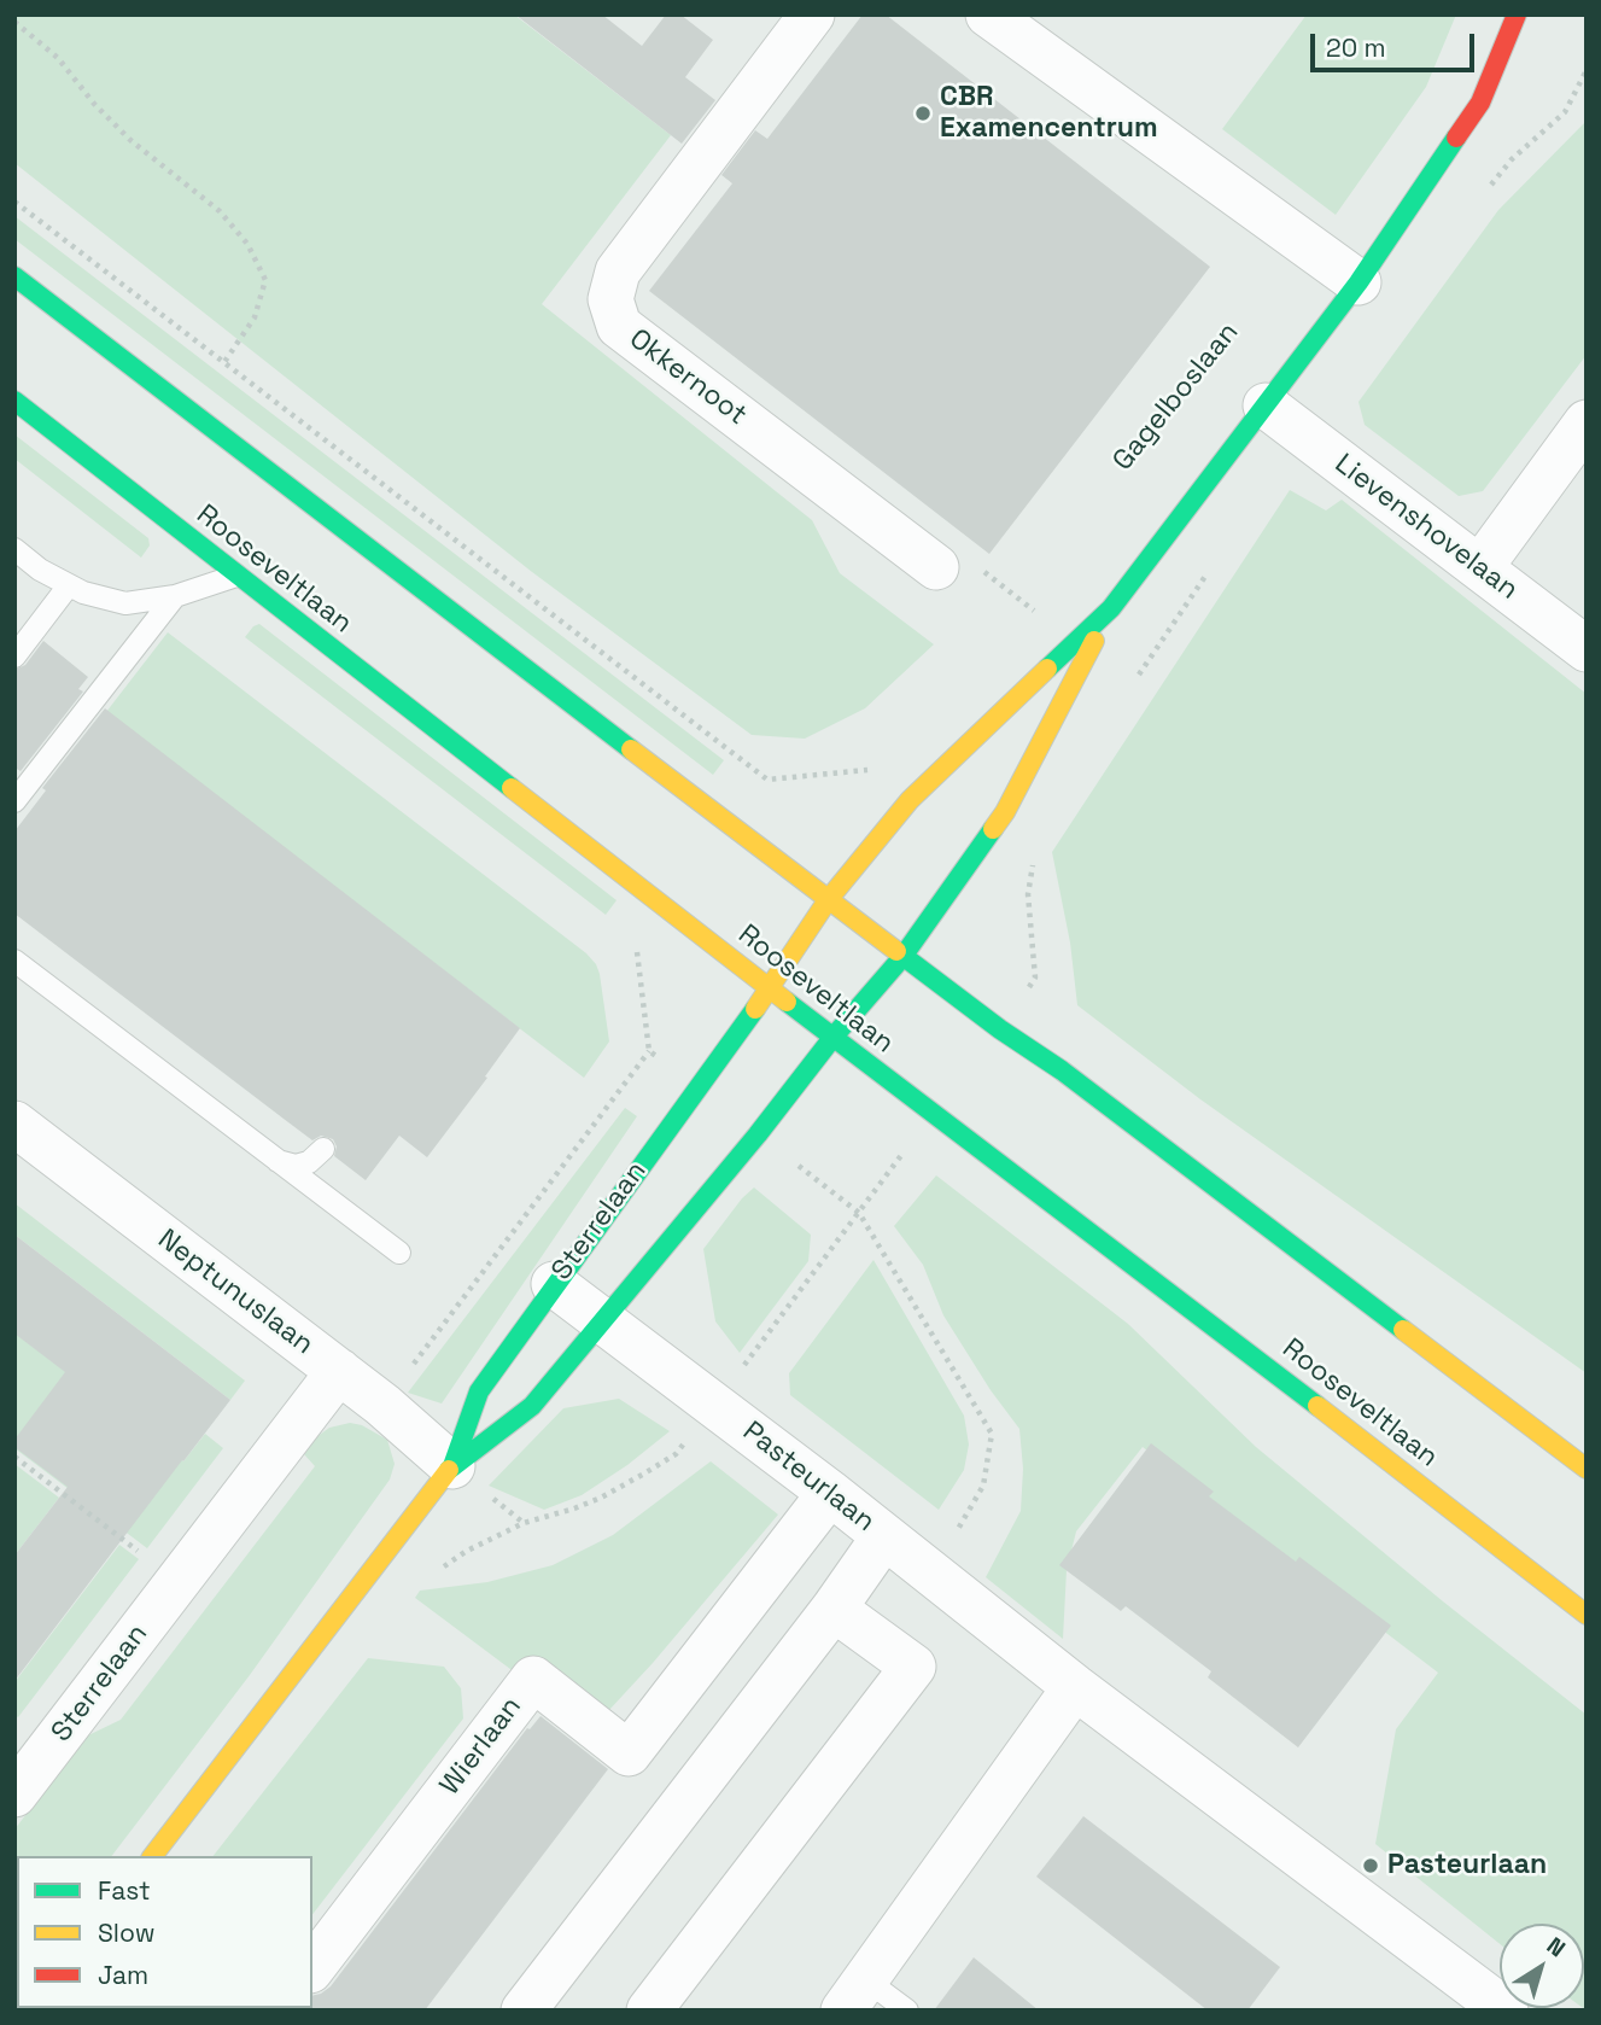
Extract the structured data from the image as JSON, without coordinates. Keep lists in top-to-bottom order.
{
  "streets": {
    "main road": ["Rooseveltlaan", "Sterrelaan"],
    "street": [
      "Okkernoot",
      "Lievenshovelaan",
      "Neptunuslaan",
      "Pasteurlaan",
      "Wierlaan"
    ]
  },
  "crossings": [
    ["Rooseveltlaan", "Sterrelaan"],
    ["Sterrelaan", "Neptunuslaan"],
    ["Sterrelaan", "Pasteurlaan"],
    ["Pasteurlaan", "Wierlaan"]
  ],
  "places": ["CBR Examencentrum", "Pasteurlaan"],
  "legend": ["Fast", "Slow", "Jam"],
  "scale_bar": "20 m",
  "north": "top right"
}
